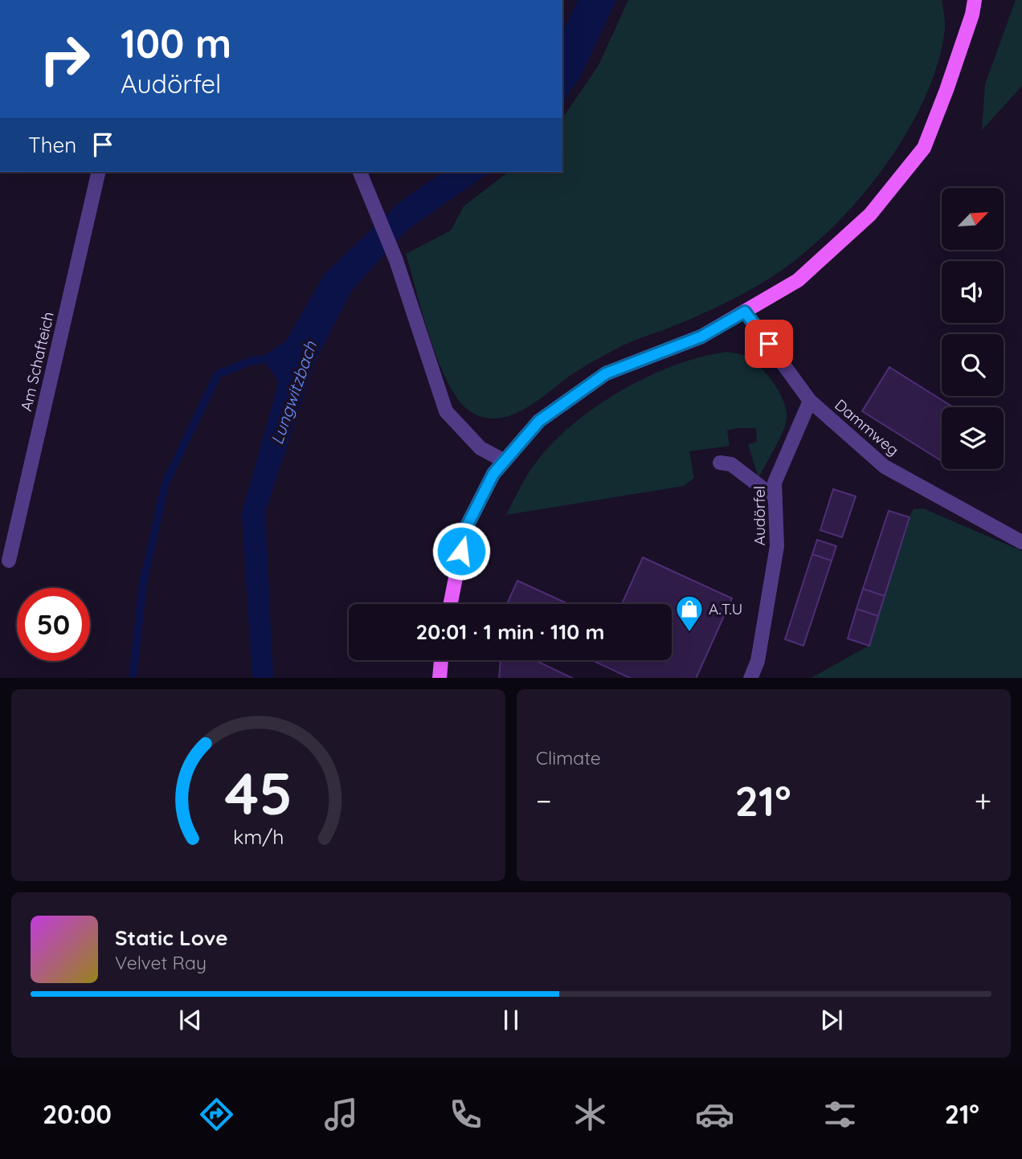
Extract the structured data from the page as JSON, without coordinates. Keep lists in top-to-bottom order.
{
  "streets": {
    "street": ["Am Schafteich", "Dammweg", "Audörfel"]
  },
  "crossings": [
    ["Dammweg", "Audörfel"]
  ],
  "water": ["Lungwitzbach"],
  "places": {
    "shop": ["A.T.U"]
  },
  "north": "top right",
  "page": {
    "turn": ["100 m", "Audörfel"],
    "then": "Then",
    "limit": "50",
    "trip": "20:01 · 1 min · 110 m",
    "tile": "Climate",
    "heat": ["−", "21°", "+"],
    "song": ["Static Love", "Velvet Ray"],
    "tabs": ["20:00", "21°"],
    "gauge": ["45", "km/h"]
  }
}
